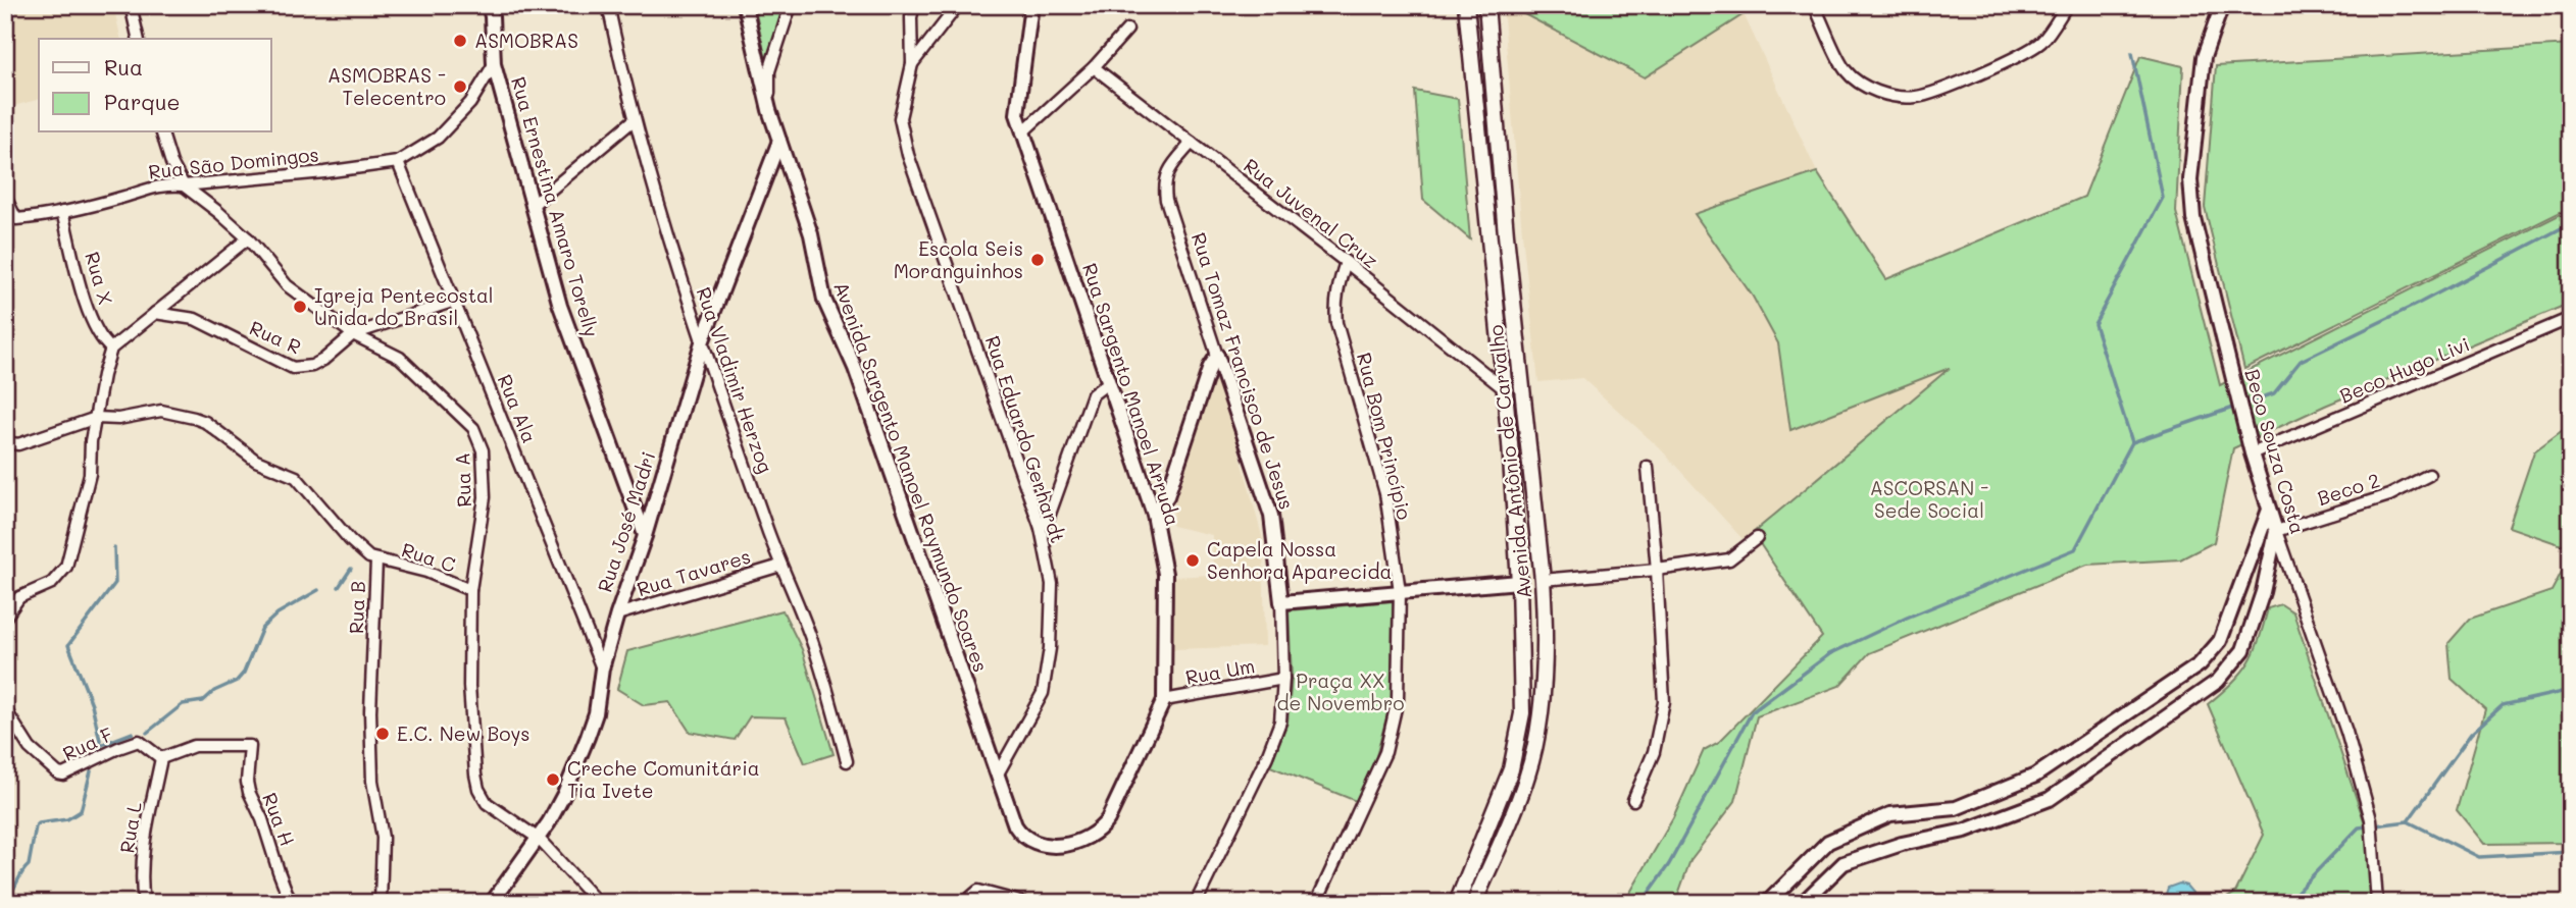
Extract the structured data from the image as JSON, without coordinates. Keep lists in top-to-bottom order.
{
  "streets": {
    "main road": ["Avenida Antônio de Carvalho"],
    "street": [
      "Rua São Domingos",
      "Rua Ernestina Amaro Torelly",
      "Rua Juvenal Cruz",
      "Rua X",
      "Rua R",
      "Beco Hugo Livi",
      "Rua Tomaz Francisco de Jesus",
      "Rua Vladimir Herzog",
      "Rua Sargento Manoel Arruda",
      "Rua Ala",
      "Rua Bom Princípio",
      "Rua Eduardo Gerhardt",
      "Beco Souza Costa",
      "Avenida Sargento Manoel Raymundo Soares",
      "Rua A",
      "Beco 2",
      "Rua José Madri",
      "Rua C",
      "Rua Tavares",
      "Rua B",
      "Rua Um",
      "Rua F",
      "Rua H",
      "Rua L"
    ]
  },
  "crossings": [
    ["Rua São Domingos", "Rua X"],
    ["Rua São Domingos", "Rua Ala"],
    ["Rua São Domingos", "Rua A"],
    ["Rua Ernestina Amaro Torelly", "Rua José Madri"],
    ["Rua Juvenal Cruz", "Rua Tomaz Francisco de Jesus"],
    ["Rua Juvenal Cruz", "Rua Bom Princípio"],
    ["Rua Juvenal Cruz", "Avenida Antônio de Carvalho"],
    ["Rua R", "Rua Ala"],
    ["Rua R", "Rua A"],
    ["Beco Hugo Livi", "Beco Souza Costa"],
    ["Rua Tomaz Francisco de Jesus", "Rua Um"],
    ["Rua Vladimir Herzog", "Rua José Madri"],
    ["Rua Vladimir Herzog", "Rua Tavares"],
    ["Rua Sargento Manoel Arruda", "Avenida Sargento Manoel Raymundo Soares"],
    ["Rua Sargento Manoel Arruda", "Rua Um"],
    ["Rua Ala", "Rua José Madri"],
    ["Rua Eduardo Gerhardt", "Avenida Sargento Manoel Raymundo Soares"],
    ["Beco Souza Costa", "Beco 2"],
    ["Avenida Sargento Manoel Raymundo Soares", "Rua José Madri"],
    ["Rua A", "Rua José Madri"],
    ["Rua A", "Rua C"],
    ["Rua José Madri", "Rua Tavares"],
    ["Rua C", "Rua B"],
    ["Rua F", "Rua H"],
    ["Rua F", "Rua L"],
    ["Rua H", "Rua L"]
  ],
  "parks": ["ASCORSAN - Sede Social", "Praça XX de Novembro"],
  "places": [
    "ASMOBRAS",
    "ASMOBRAS - Telecentro",
    "Escola Seis Moranguinhos",
    "Igreja Pentecostal Unida do Brasil",
    "Capela Nossa Senhora Aparecida",
    "E.C. New Boys",
    "Creche Comunitária Tia Ivete"
  ],
  "legend": ["Rua", "Parque"]
}
